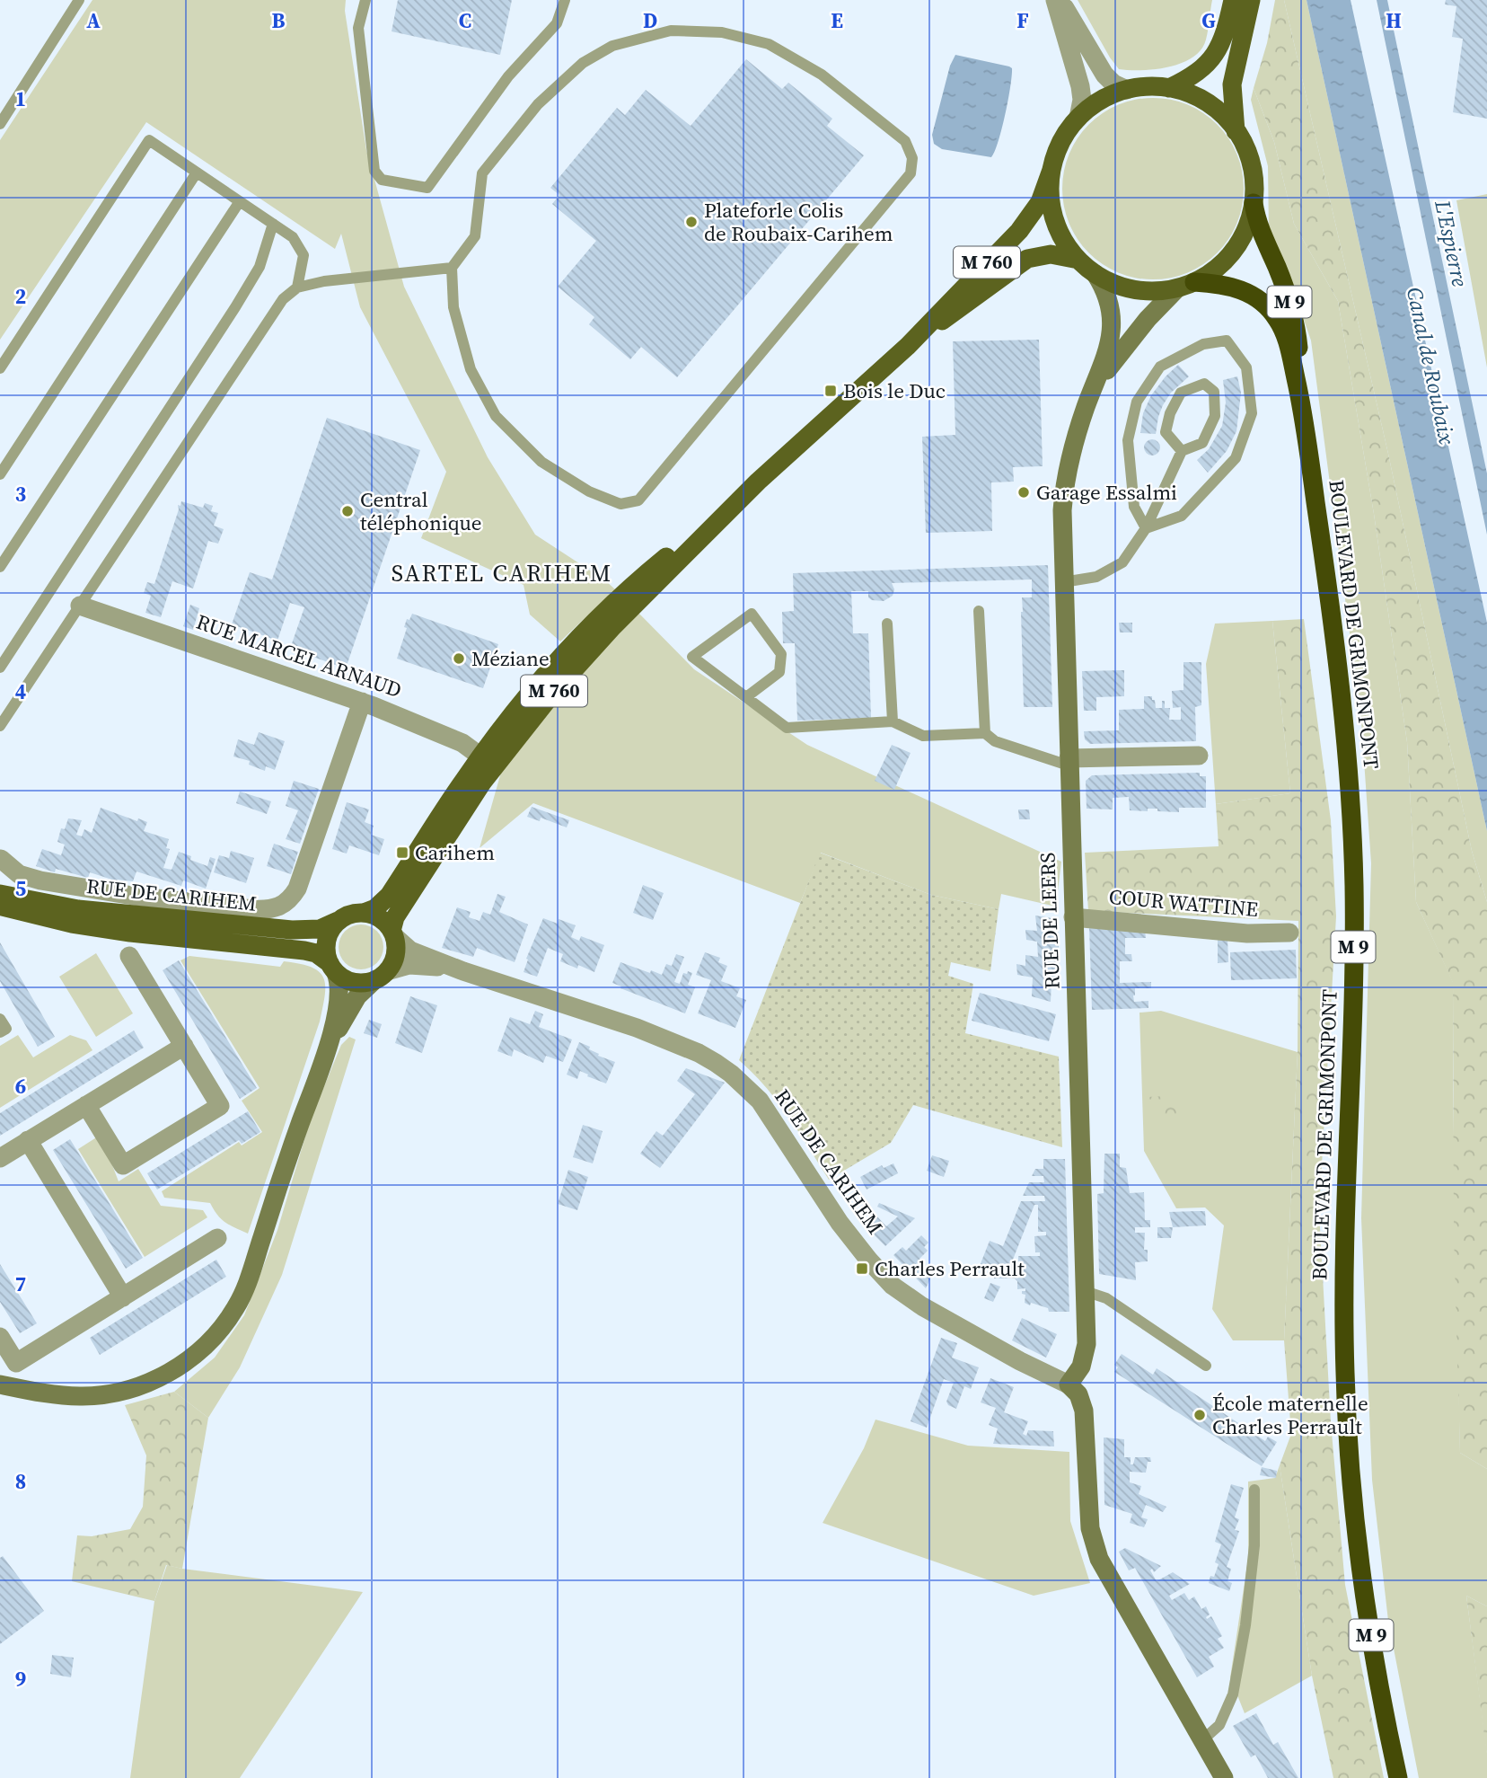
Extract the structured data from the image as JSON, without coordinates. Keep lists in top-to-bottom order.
{
  "streets": {
    "highway": ["M 9", "BOULEVARD DE GRIMONPONT"],
    "main road": ["M 760", "RUE DE CARIHEM"],
    "street": ["RUE MARCEL ARNAUD", "COUR WATTINE", "RUE DE LEERS"]
  },
  "crossings": [
    ["M 760", "BOULEVARD DE GRIMONPONT"],
    ["M 760", "RUE MARCEL ARNAUD"],
    ["M 760", "RUE DE CARIHEM"],
    ["M 760", "RUE DE LEERS"],
    ["M 9", "BOULEVARD DE GRIMONPONT"],
    ["BOULEVARD DE GRIMONPONT", "RUE DE LEERS"],
    ["RUE DE CARIHEM", "RUE DE LEERS"],
    ["COUR WATTINE", "RUE DE LEERS"]
  ],
  "districts": ["SARTEL CARIHEM"],
  "water": ["L'Espierre", "Canal de Roubaix"],
  "places": {
    "other": [
      "Plateforle Colis de Roubaix-Carihem",
      "Garage Essalmi",
      "Central téléphonique",
      "Méziane",
      "École maternelle Charles Perrault"
    ],
    "transit": ["Bois le Duc", "Carihem", "Charles Perrault"]
  },
  "grid": {
    "columns": [
      "A",
      "B",
      "C",
      "D",
      "E",
      "F",
      "G",
      "H"
    ],
    "rows": [
      "1",
      "2",
      "3",
      "4",
      "5",
      "6",
      "7",
      "8",
      "9"
    ]
  }
}
